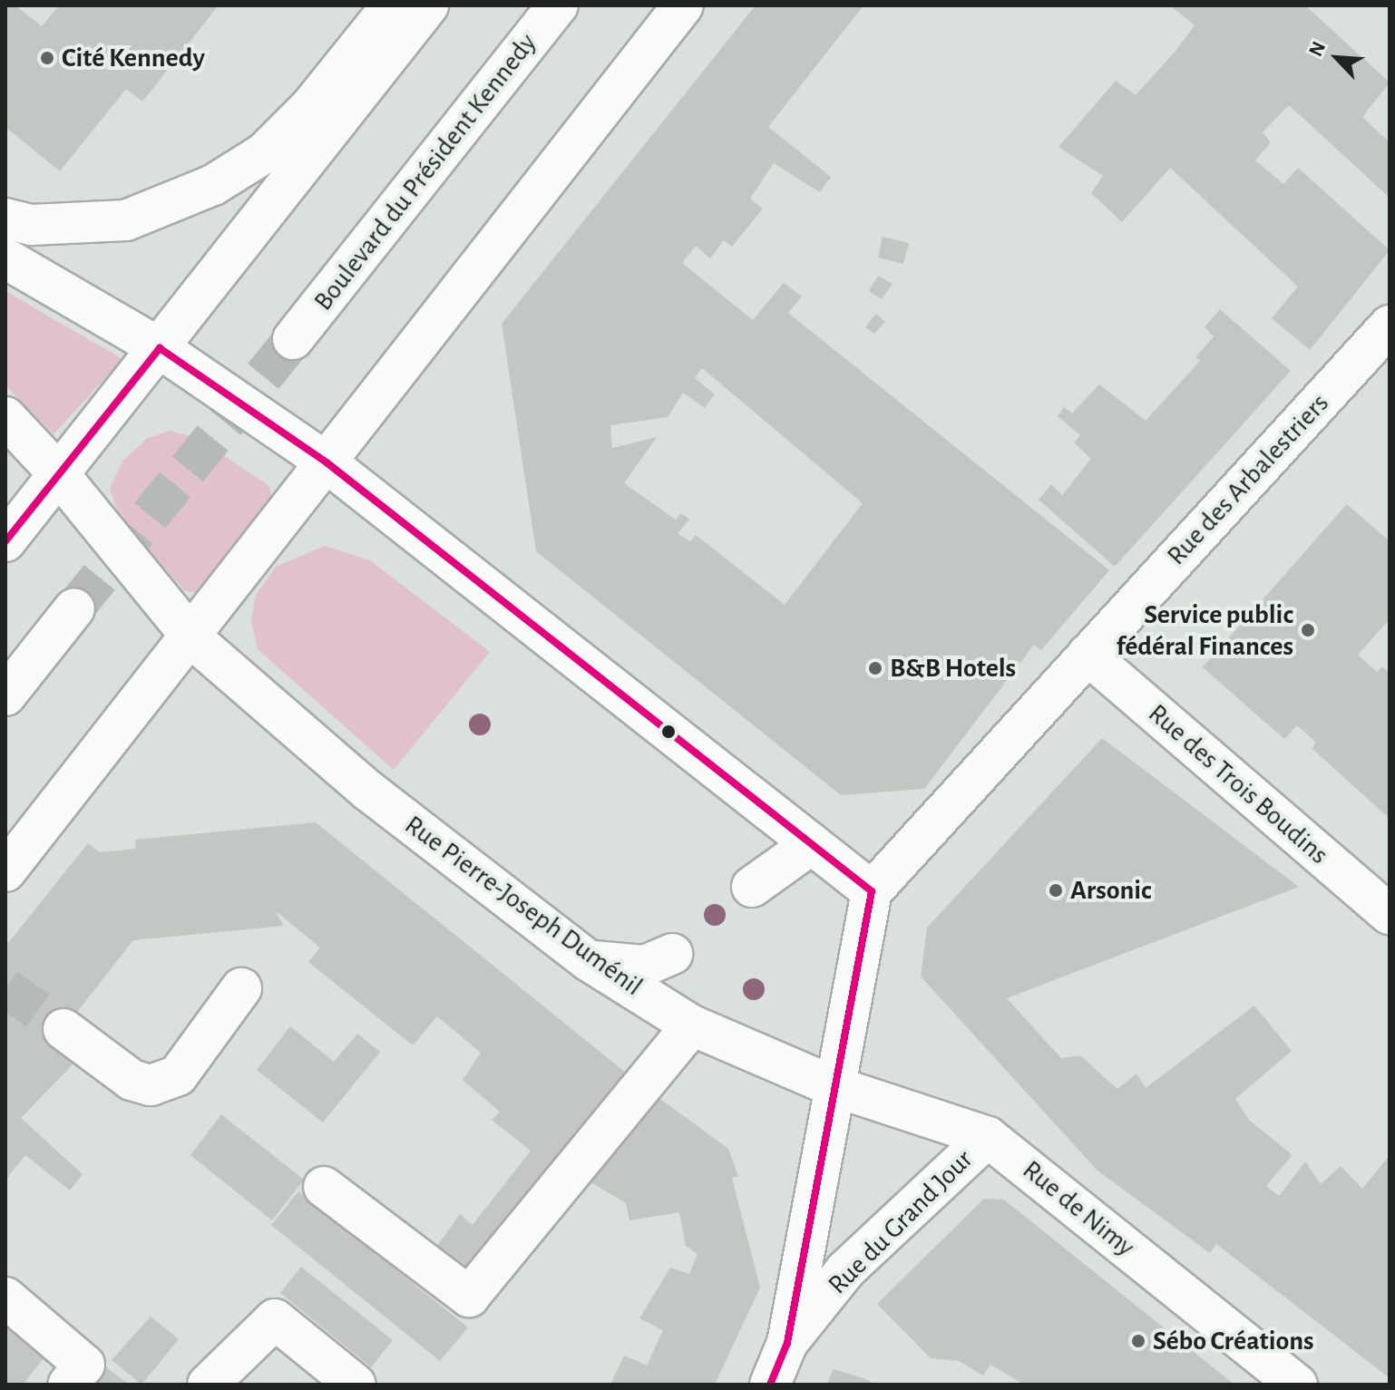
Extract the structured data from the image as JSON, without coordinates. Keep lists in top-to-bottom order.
{
  "streets": {
    "main road": [
      "Boulevard du Président Kennedy",
      "Rue des Arbalestriers",
      "Rue des Trois Boudins",
      "Rue Pierre-Joseph Duménil",
      "Rue de Nimy",
      "Rue du Grand Jour"
    ]
  },
  "crossings": [
    ["Rue des Arbalestriers", "Rue des Trois Boudins"],
    ["Rue Pierre-Joseph Duménil", "Rue de Nimy"],
    ["Rue Pierre-Joseph Duménil", "Rue du Grand Jour"],
    ["Rue de Nimy", "Rue du Grand Jour"]
  ],
  "places": [
    "Cité Kennedy",
    "Service public fédéral Finances",
    "B&B Hotels",
    "Arsonic",
    "Sébo Créations"
  ],
  "north": "top left"
}
